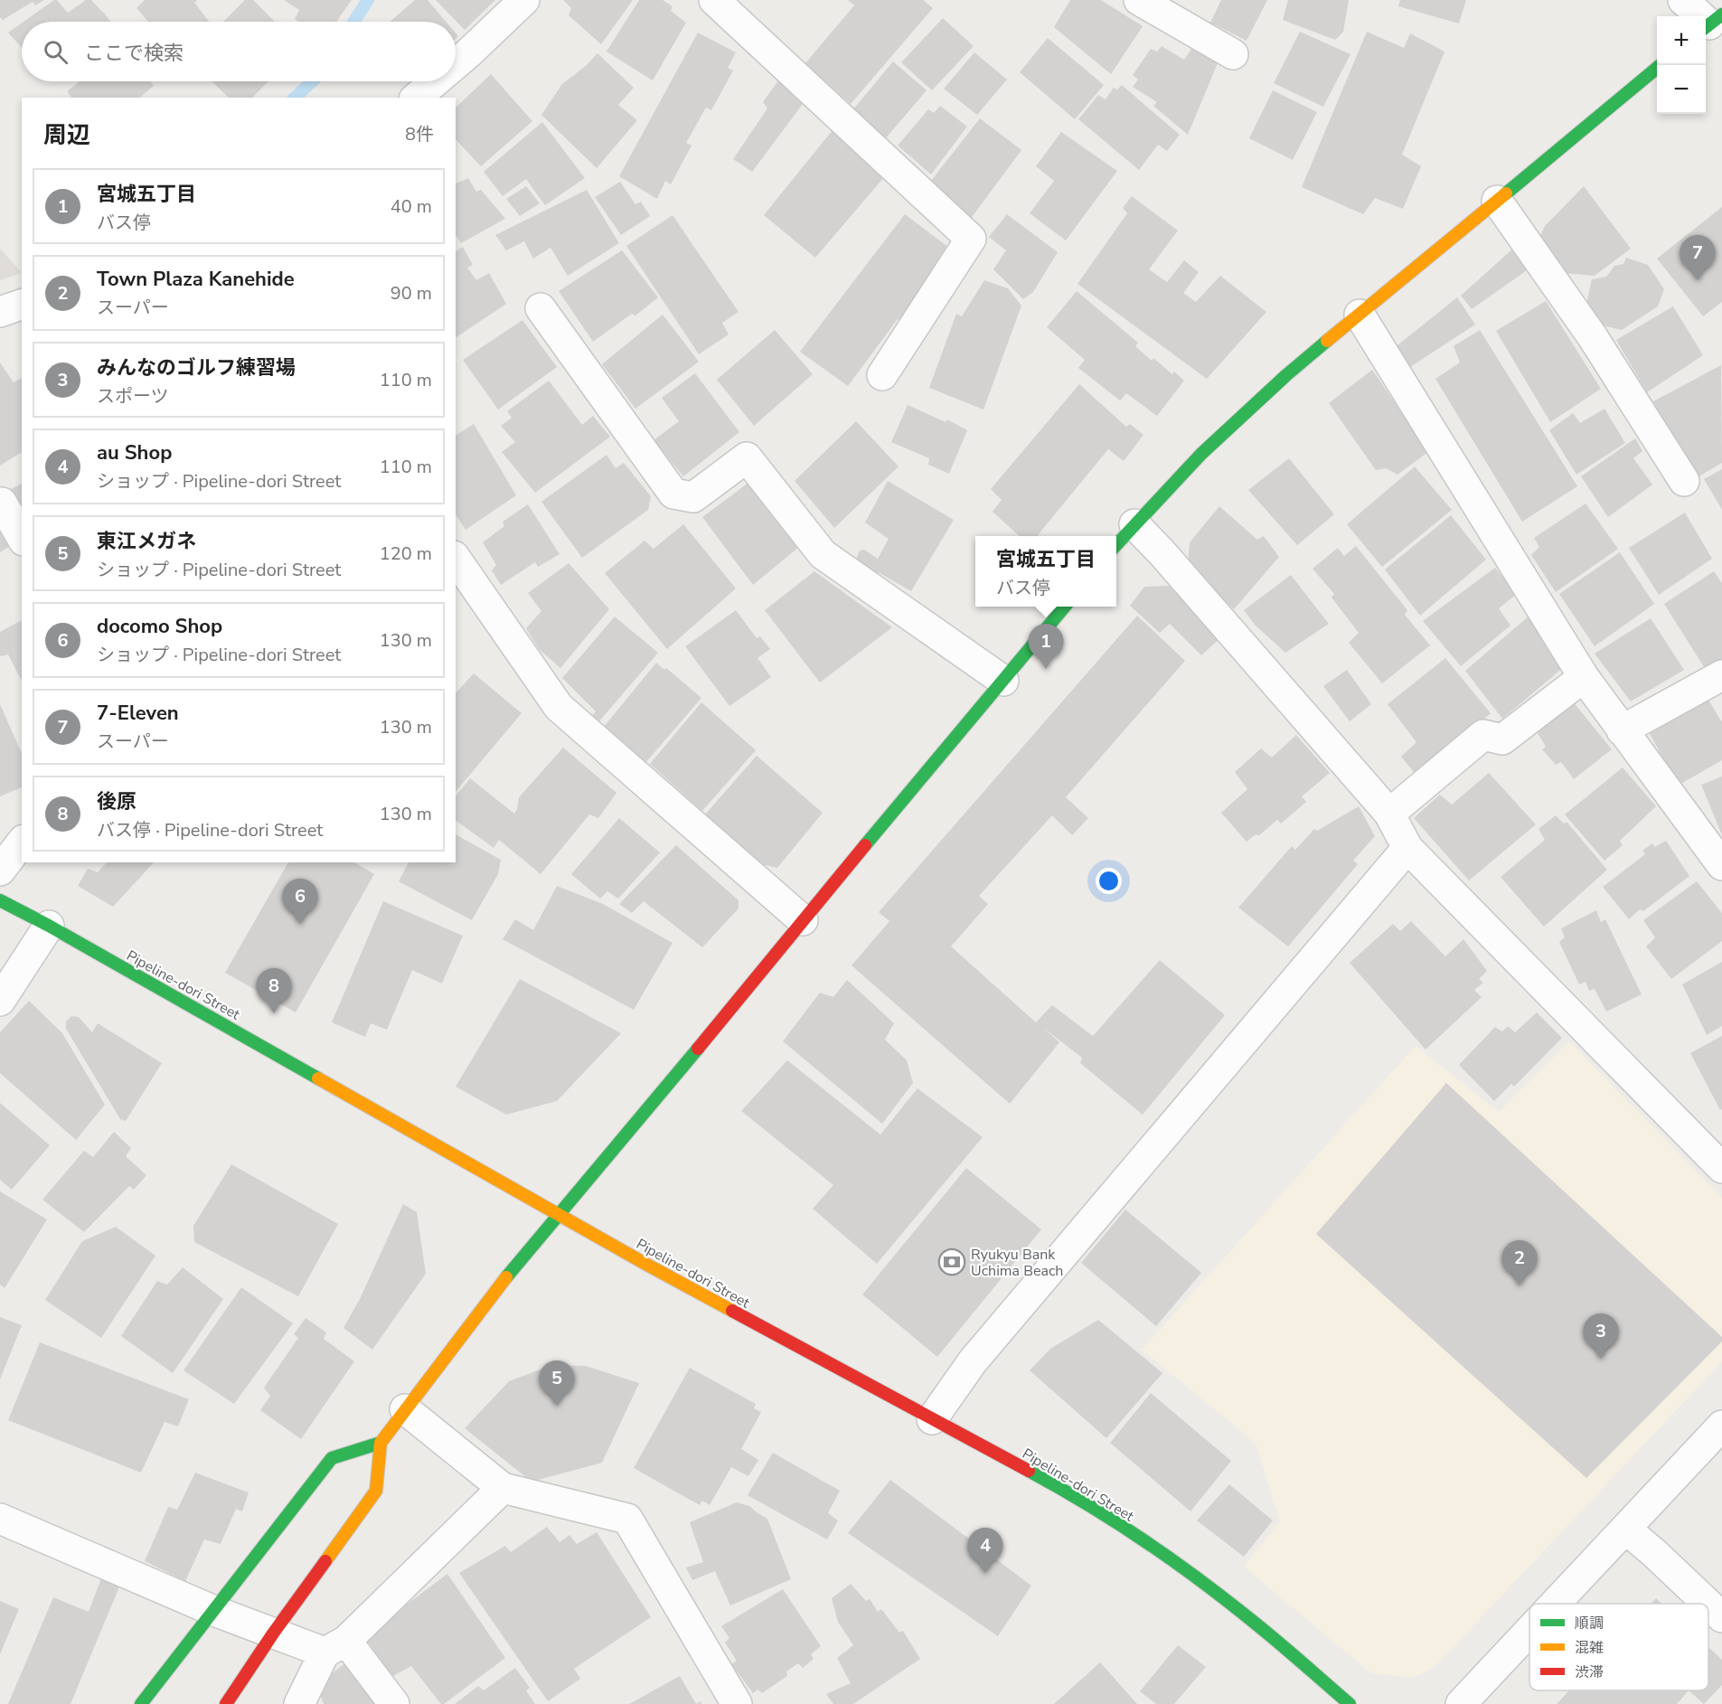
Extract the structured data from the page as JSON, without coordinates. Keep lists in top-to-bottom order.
{
  "streets": {
    "street": ["Pipeline-dori Street"]
  },
  "places": {
    "bank": ["Ryukyu Bank Uchima Beach"]
  },
  "legend": ["順調", "混雑", "渋滞"],
  "page": {
    "map_buttons": ["+", "−"],
    "search": "ここで検索",
    "heading": ["周辺", "8件"],
    "list": [
      {
        "mark": "1",
        "name": "宮城五丁目",
        "note": "バス停",
        "value": "40 m"
      },
      {
        "mark": "2",
        "name": "Town Plaza Kanehide",
        "note": "スーパー",
        "value": "90 m"
      },
      {
        "mark": "3",
        "name": "みんなのゴルフ練習場",
        "note": "スポーツ",
        "value": "110 m"
      },
      {
        "mark": "4",
        "name": "au Shop",
        "note": "ショップ · Pipeline-dori Street",
        "value": "110 m"
      },
      {
        "mark": "5",
        "name": "東江メガネ",
        "note": "ショップ · Pipeline-dori Street",
        "value": "120 m"
      },
      {
        "mark": "6",
        "name": "docomo Shop",
        "note": "ショップ · Pipeline-dori Street",
        "value": "130 m"
      },
      {
        "mark": "7",
        "name": "7-Eleven",
        "note": "スーパー",
        "value": "130 m"
      },
      {
        "mark": "8",
        "name": "後原",
        "note": "バス停 · Pipeline-dori Street",
        "value": "130 m"
      }
    ],
    "pins": [
      "7",
      "1",
      "6",
      "8",
      "2",
      "3",
      "5",
      "4"
    ],
    "popup": ["宮城五丁目", "バス停"]
  }
}
